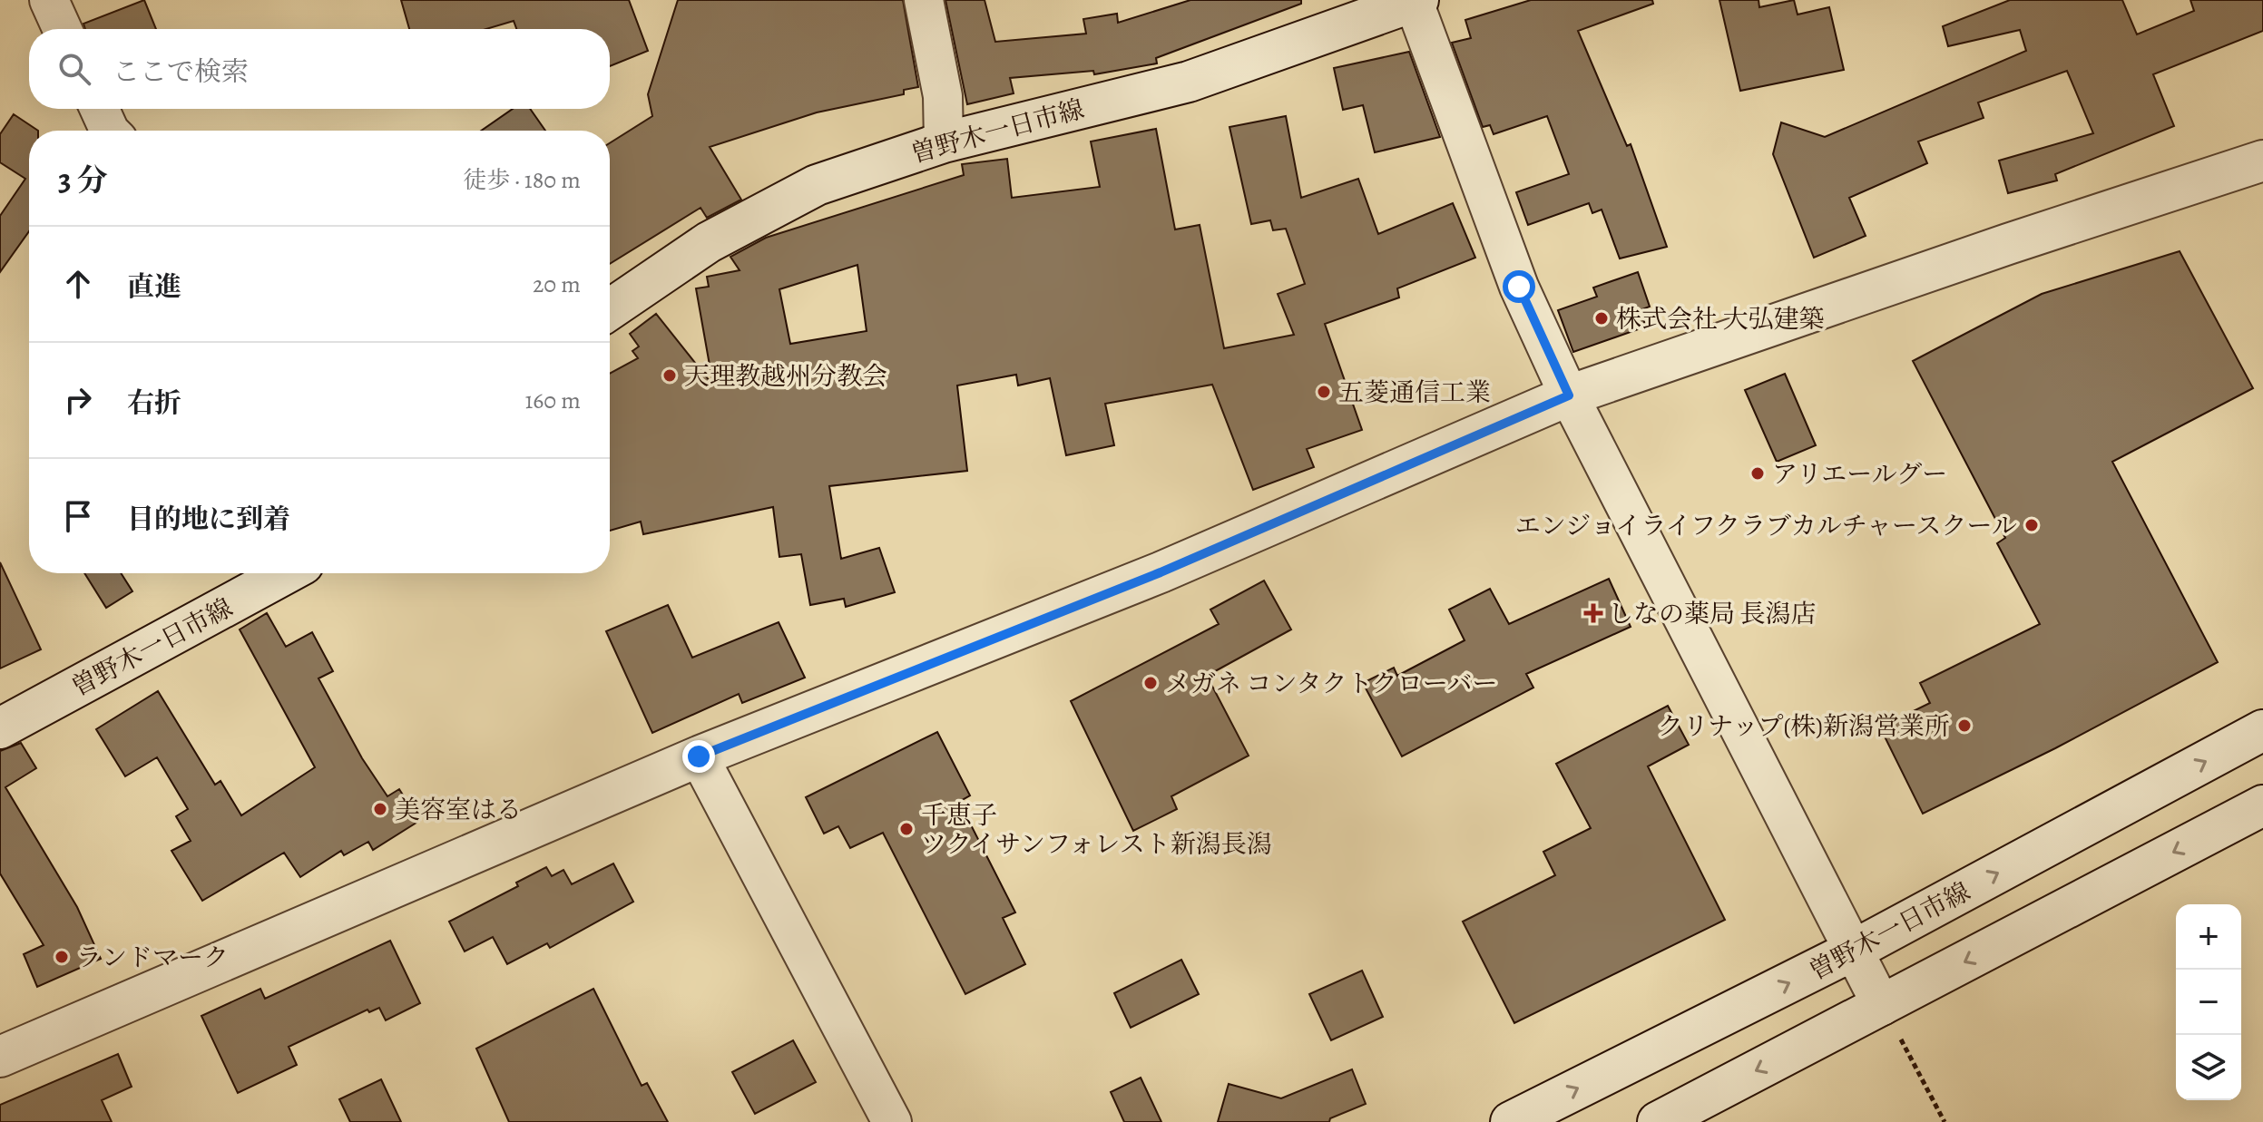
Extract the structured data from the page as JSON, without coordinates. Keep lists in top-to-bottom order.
{
  "streets": {
    "main road": ["曽野木一日市線"]
  },
  "places": {
    "other": [
      "株式会社 大弘建築",
      "天理教越州分教会",
      "五菱通信工業",
      "アリエールグー",
      "エンジョイライフクラブカルチャースクール",
      "メガネ コンタクトクローバー",
      "クリナップ(株)新潟営業所",
      "美容室はる",
      "千恵子 ツクイサンフォレスト新潟長潟",
      "ランドマーク"
    ],
    "health": ["しなの薬局 長潟店"]
  },
  "page": {
    "search": "ここで検索",
    "heading": ["3 分", "徒歩 · 180 m"],
    "list": [
      ["直進", "20 m"],
      ["右折", "160 m"],
      "目的地に到着"
    ],
    "map_buttons": ["+", "−"]
  }
}
